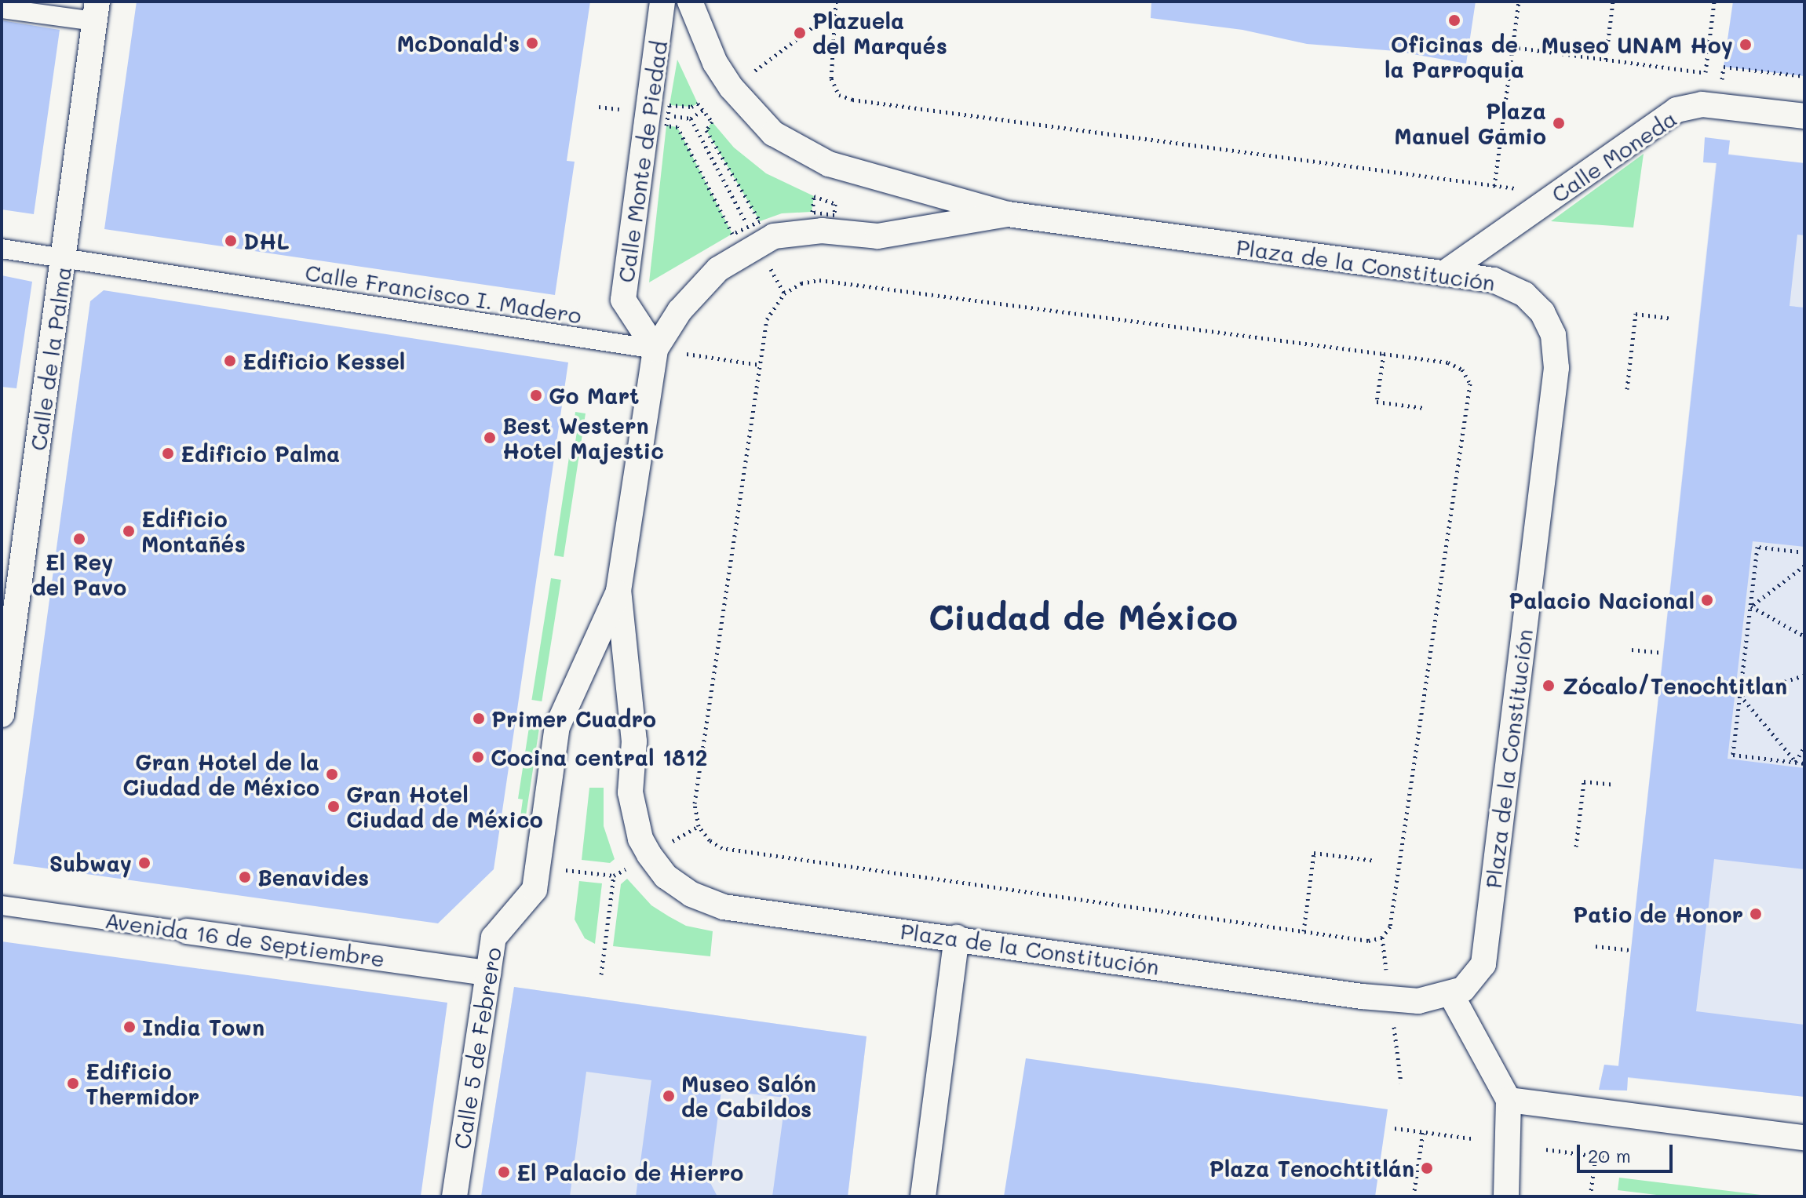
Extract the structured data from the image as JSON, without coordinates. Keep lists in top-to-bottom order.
{
  "streets": {
    "street": [
      "Calle Moneda",
      "Calle Monte de Piedad",
      "Plaza de la Constitución",
      "Calle Francisco I. Madero",
      "Calle de la Palma",
      "Avenida 16 de Septiembre",
      "Calle 5 de Febrero"
    ]
  },
  "crossings": [
    ["Calle Moneda", "Plaza de la Constitución"],
    ["Calle Monte de Piedad", "Plaza de la Constitución"],
    ["Calle Monte de Piedad", "Calle Francisco I. Madero"],
    ["Plaza de la Constitución", "Calle Francisco I. Madero"],
    ["Plaza de la Constitución", "Calle 5 de Febrero"],
    ["Calle Francisco I. Madero", "Calle de la Palma"],
    ["Avenida 16 de Septiembre", "Calle 5 de Febrero"]
  ],
  "districts": ["Ciudad de México"],
  "places": [
    "Oficinas de la Parroquia",
    "Plazuela del Marqués",
    "McDonald's",
    "Museo UNAM Hoy",
    "Plaza Manuel Gamio",
    "DHL",
    "Edificio Kessel",
    "Go Mart",
    "Best Western Hotel Majestic",
    "Edificio Palma",
    "Edificio Montañés",
    "El Rey del Pavo",
    "Palacio Nacional",
    "Zócalo/Tenochtitlan",
    "Primer Cuadro",
    "Cocina central 1812",
    "Gran Hotel de la Ciudad de México",
    "Gran Hotel Ciudad de México",
    "Subway",
    "Benavides",
    "Patio de Honor",
    "India Town",
    "Edificio Thermidor",
    "Museo Salón de Cabildos",
    "Plaza Tenochtitlán",
    "El Palacio de Hierro"
  ],
  "scale_bar": "20 m"
}
